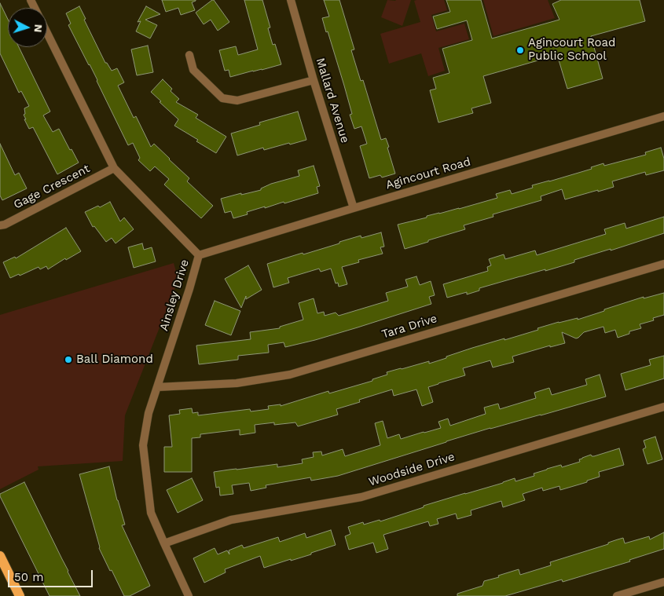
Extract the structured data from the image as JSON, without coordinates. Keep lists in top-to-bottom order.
{
  "streets": {
    "street": [
      "Mallard Avenue",
      "Agincourt Road",
      "Gage Crescent",
      "Ainsley Drive",
      "Tara Drive",
      "Woodside Drive"
    ]
  },
  "crossings": [
    ["Mallard Avenue", "Agincourt Road"],
    ["Agincourt Road", "Ainsley Drive"],
    ["Gage Crescent", "Ainsley Drive"],
    ["Ainsley Drive", "Tara Drive"],
    ["Ainsley Drive", "Woodside Drive"]
  ],
  "places": ["Agincourt Road Public School", "Ball Diamond"],
  "scale_bar": "50 m",
  "north": "right"
}
